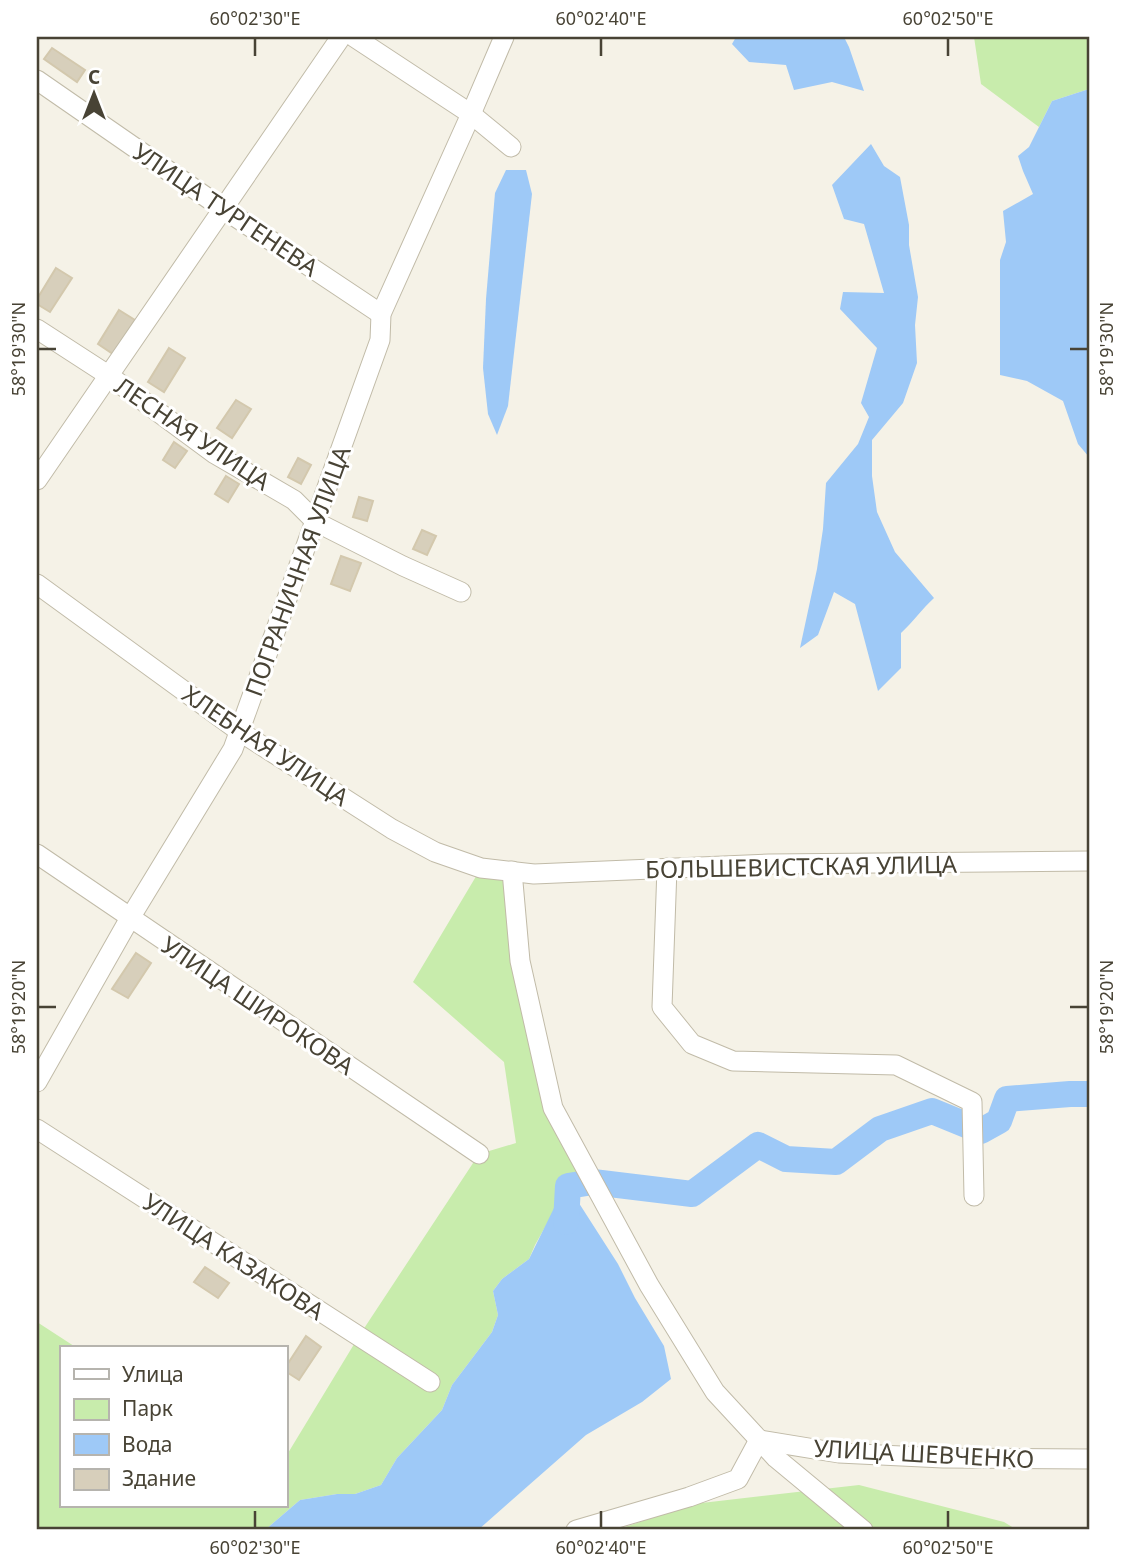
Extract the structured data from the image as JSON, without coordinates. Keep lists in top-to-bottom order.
{
  "streets": {
    "street": [
      "УЛИЦА ТУРГЕНЕВА",
      "ЛЕСНАЯ УЛИЦА",
      "ПОГРАНИЧНАЯ УЛИЦА",
      "ХЛЕБНАЯ УЛИЦА",
      "БОЛЬШЕВИСТСКАЯ УЛИЦА",
      "УЛИЦА ШИРОКОВА",
      "УЛИЦА КАЗАКОВА",
      "УЛИЦА ШЕВЧЕНКО"
    ]
  },
  "crossings": [
    ["УЛИЦА ТУРГЕНЕВА", "ПОГРАНИЧНАЯ УЛИЦА"],
    ["ЛЕСНАЯ УЛИЦА", "ПОГРАНИЧНАЯ УЛИЦА"],
    ["ПОГРАНИЧНАЯ УЛИЦА", "ХЛЕБНАЯ УЛИЦА"],
    ["ПОГРАНИЧНАЯ УЛИЦА", "УЛИЦА ШИРОКОВА"],
    ["ХЛЕБНАЯ УЛИЦА", "БОЛЬШЕВИСТСКАЯ УЛИЦА"]
  ],
  "legend": [
    "Улица",
    "Парк",
    "Вода",
    "Здание"
  ],
  "north": "top",
  "coordinates": [
    "60°02'30\"E",
    "60°02'40\"E",
    "60°02'50\"E",
    "58°19'30\"N",
    "58°19'20\"N"
  ]
}
